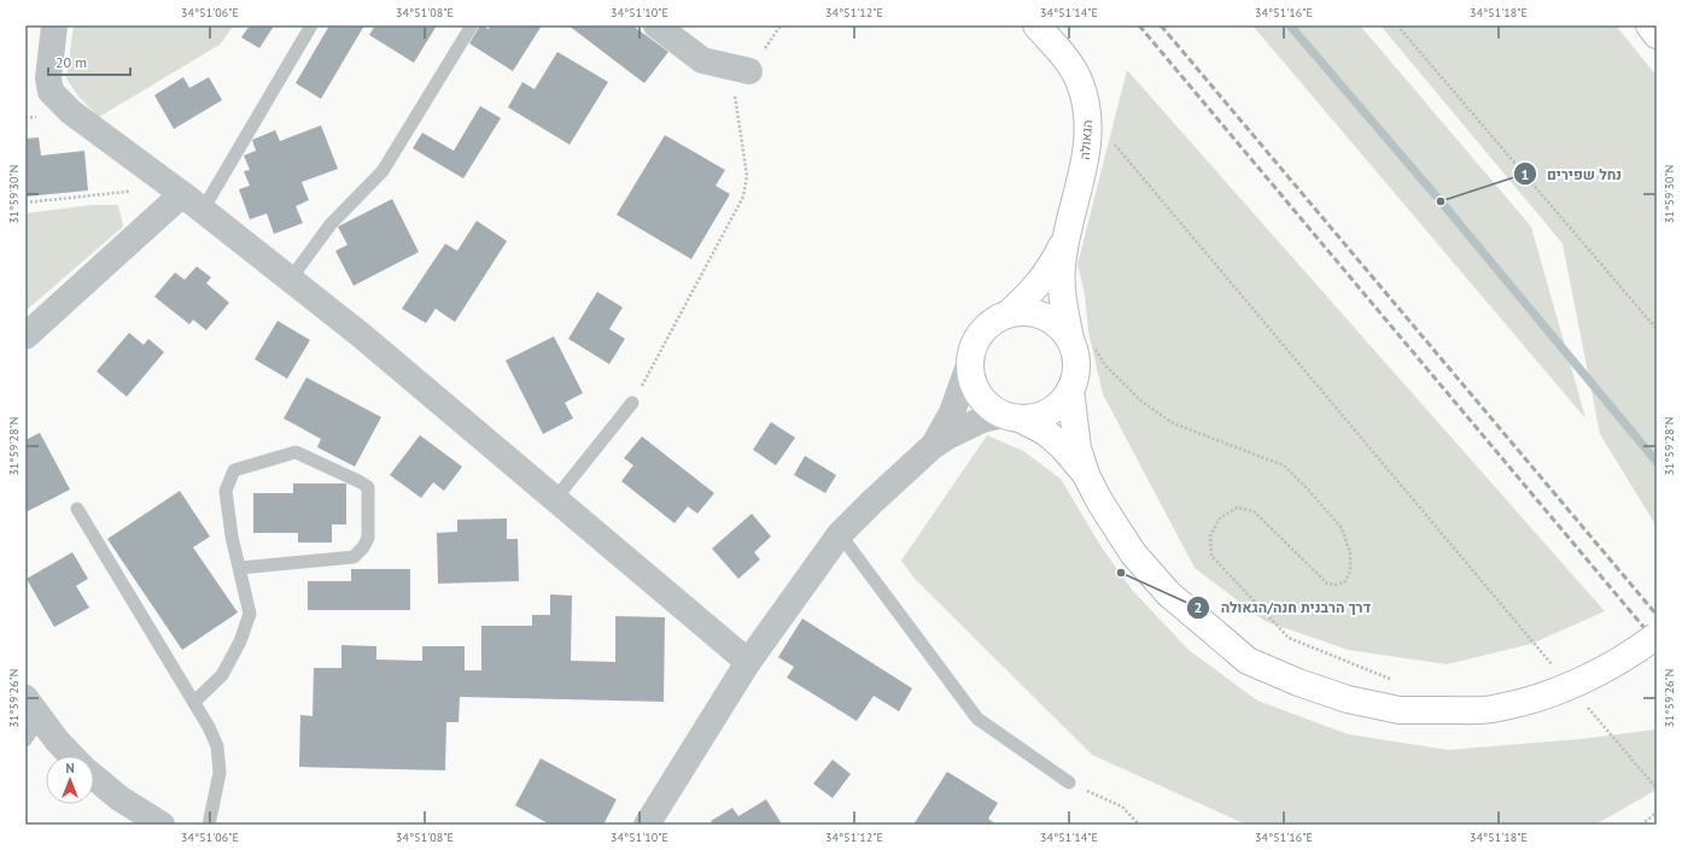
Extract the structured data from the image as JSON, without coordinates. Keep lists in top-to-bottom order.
{
  "streets": {
    "main road": ["הגאולה"]
  },
  "places": ["נחל שפירים", "דרך הרבנית חנה/הגאולה"],
  "scale_bar": "20 m",
  "north": "top",
  "coordinates": [
    "34°51'06\"E",
    "34°51'08\"E",
    "34°51'10\"E",
    "34°51'12\"E",
    "34°51'14\"E",
    "34°51'16\"E",
    "34°51'18\"E",
    "31°59'30\"N",
    "31°59'28\"N",
    "31°59'26\"N"
  ]
}
